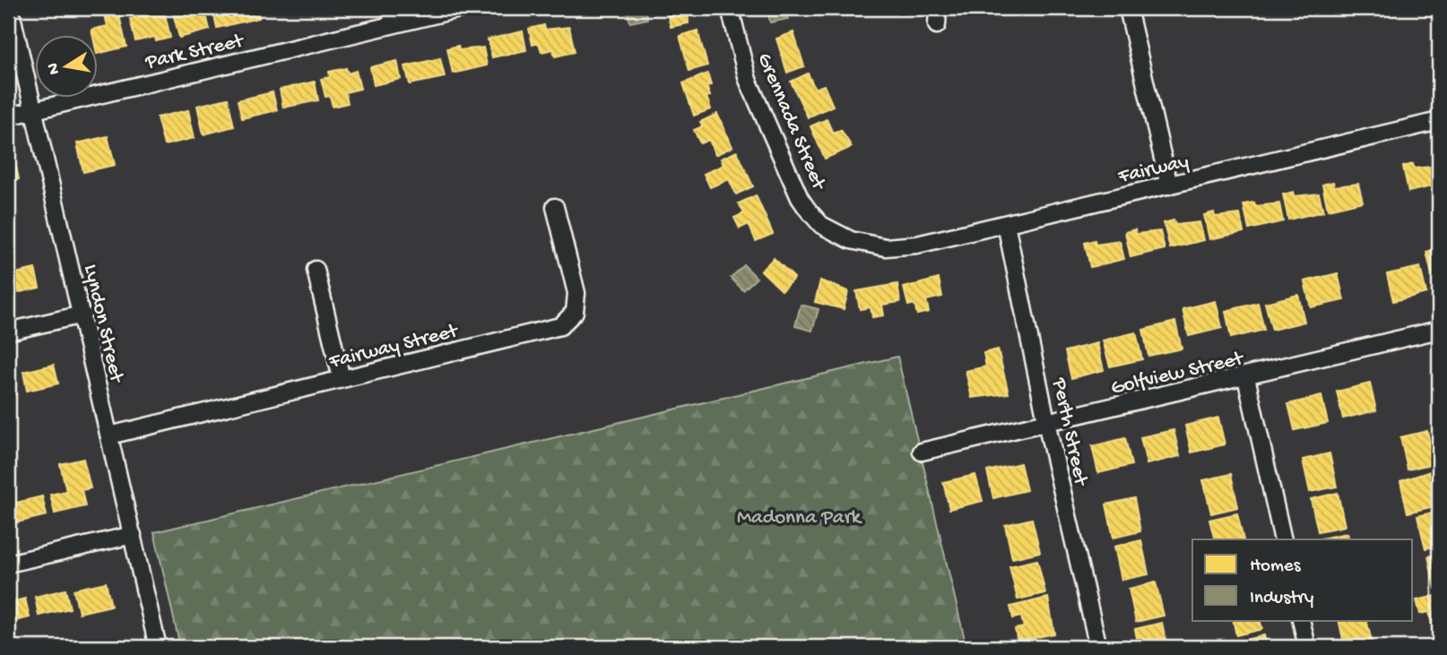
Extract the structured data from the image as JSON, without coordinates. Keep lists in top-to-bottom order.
{
  "streets": {
    "street": [
      "Park Street",
      "Grennada Street",
      "Fairway",
      "Lyndon Street",
      "Fairway Street",
      "Golfview Street",
      "Perth Street"
    ]
  },
  "crossings": [
    ["Park Street", "Lyndon Street"],
    ["Grennada Street", "Fairway"],
    ["Fairway", "Perth Street"],
    ["Lyndon Street", "Fairway Street"],
    ["Golfview Street", "Perth Street"]
  ],
  "parks": ["Madonna Park"],
  "legend": ["Homes", "Industry"],
  "north": "left"
}
